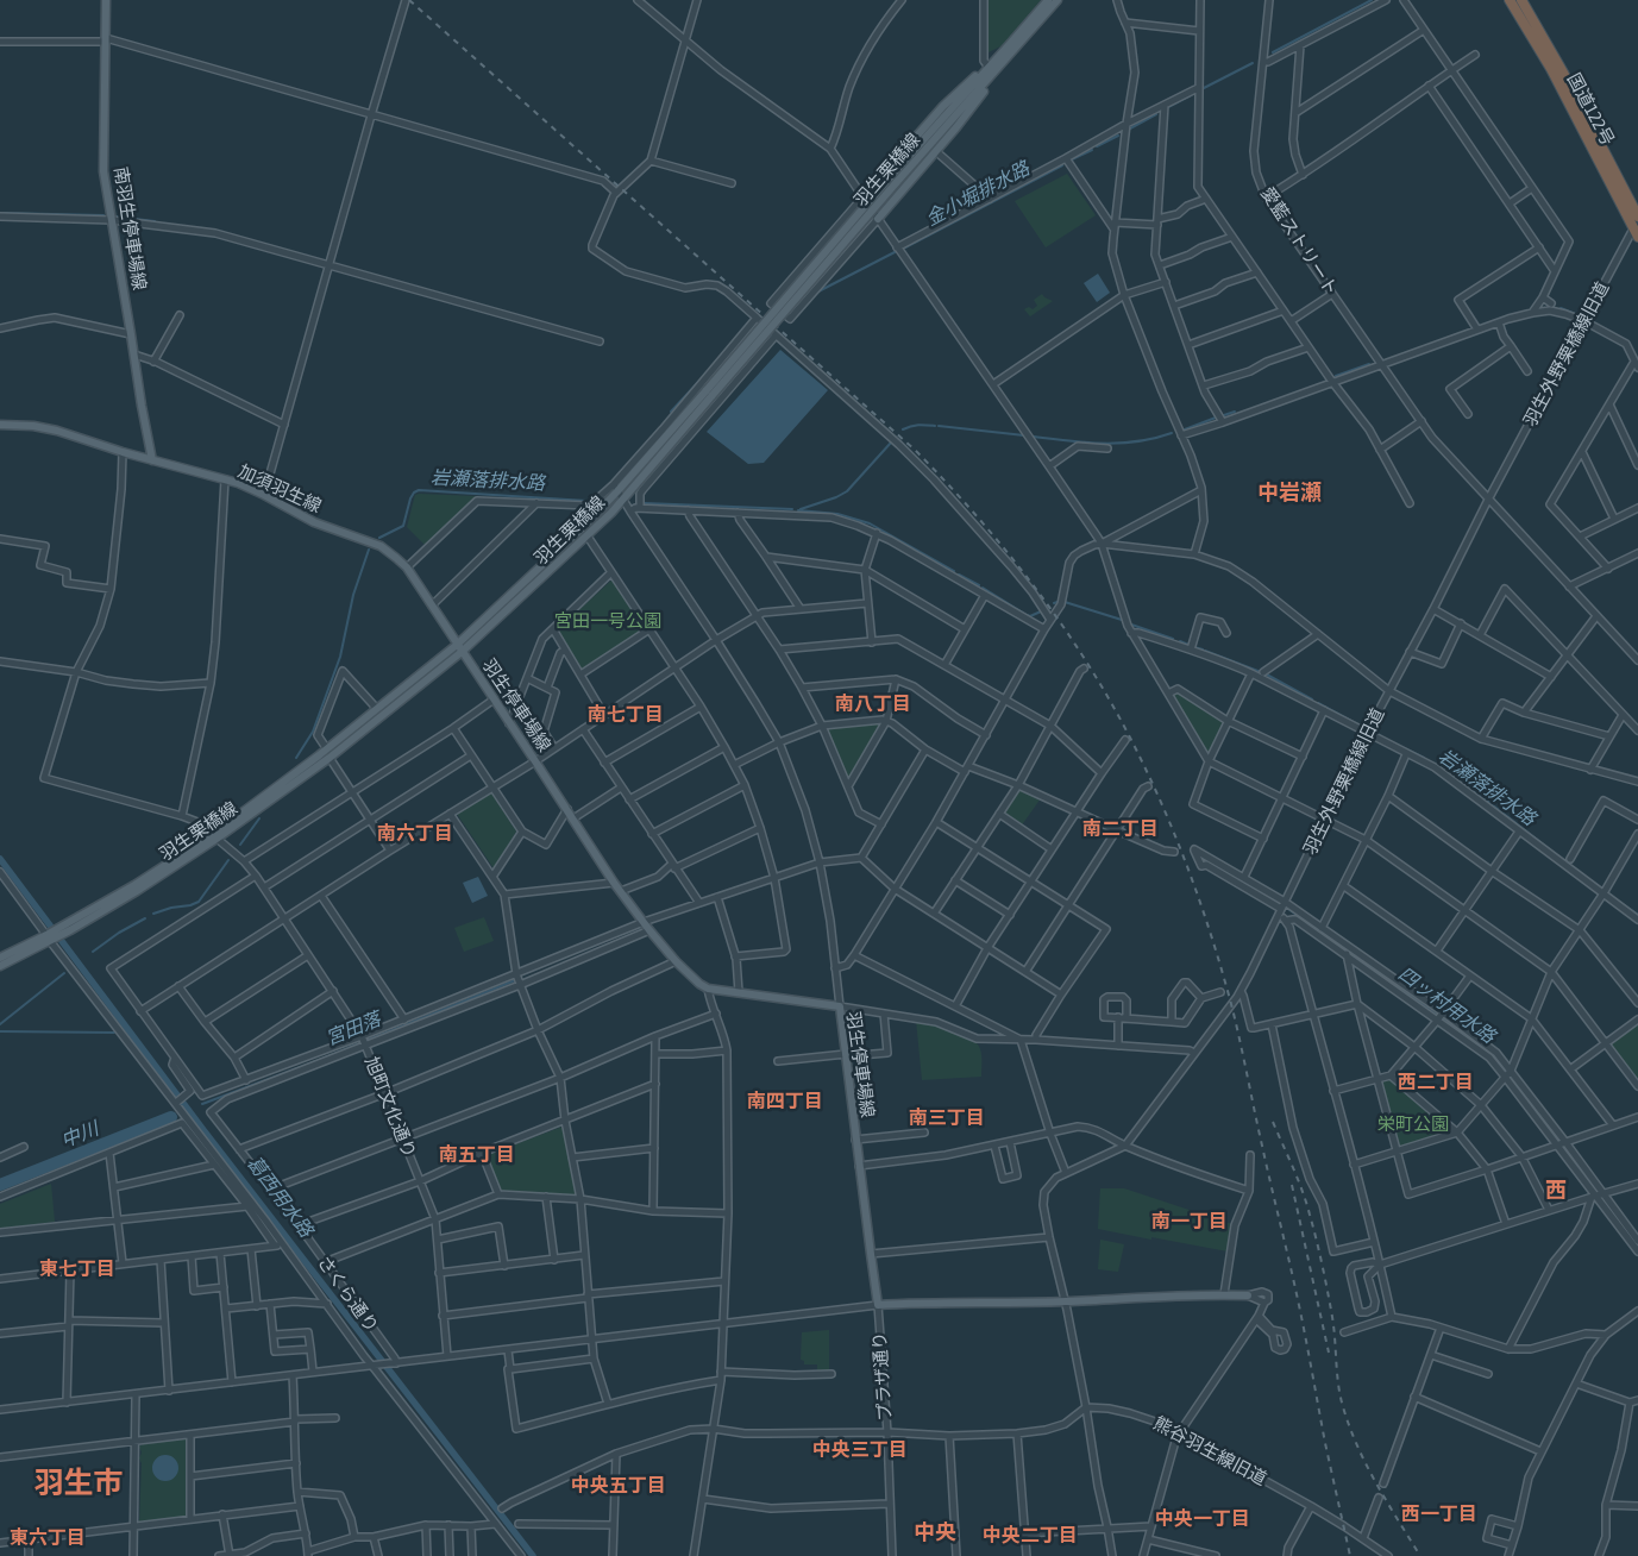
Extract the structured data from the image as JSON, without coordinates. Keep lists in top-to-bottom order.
{
  "streets": {
    "highway": ["国道122号"],
    "main road": [
      "羽生栗橋線",
      "南羽生停車場線",
      "加須羽生線",
      "羽生停車場線"
    ],
    "street": [
      "愛藍ストリート",
      "羽生外野栗橋線旧道",
      "旭町文化通り",
      "さくら通り",
      "プラザ通り",
      "熊谷羽生線旧道"
    ]
  },
  "crossings": [
    ["国道122号", "羽生外野栗橋線旧道"],
    ["羽生栗橋線", "加須羽生線"],
    ["羽生栗橋線", "羽生停車場線"],
    ["羽生栗橋線", "旭町文化通り"],
    ["南羽生停車場線", "加須羽生線"],
    ["愛藍ストリート", "羽生外野栗橋線旧道"],
    ["加須羽生線", "羽生停車場線"],
    ["羽生停車場線", "プラザ通り"],
    ["旭町文化通り", "さくら通り"]
  ],
  "districts": [
    "中岩瀬",
    "南八丁目",
    "南七丁目",
    "南二丁目",
    "南六丁目",
    "西二丁目",
    "南四丁目",
    "南三丁目",
    "南五丁目",
    "西",
    "南一丁目",
    "東七丁目",
    "中央三丁目",
    "羽生市",
    "中央五丁目",
    "西一丁目",
    "中央一丁目",
    "中央",
    "中央二丁目",
    "東六丁目"
  ],
  "water": [
    "金小堀排水路",
    "岩瀬落排水路",
    "四ッ村用水路",
    "宮田落",
    "中川",
    "葛西用水路"
  ],
  "parks": ["宮田一号公園", "栄町公園"]
}
